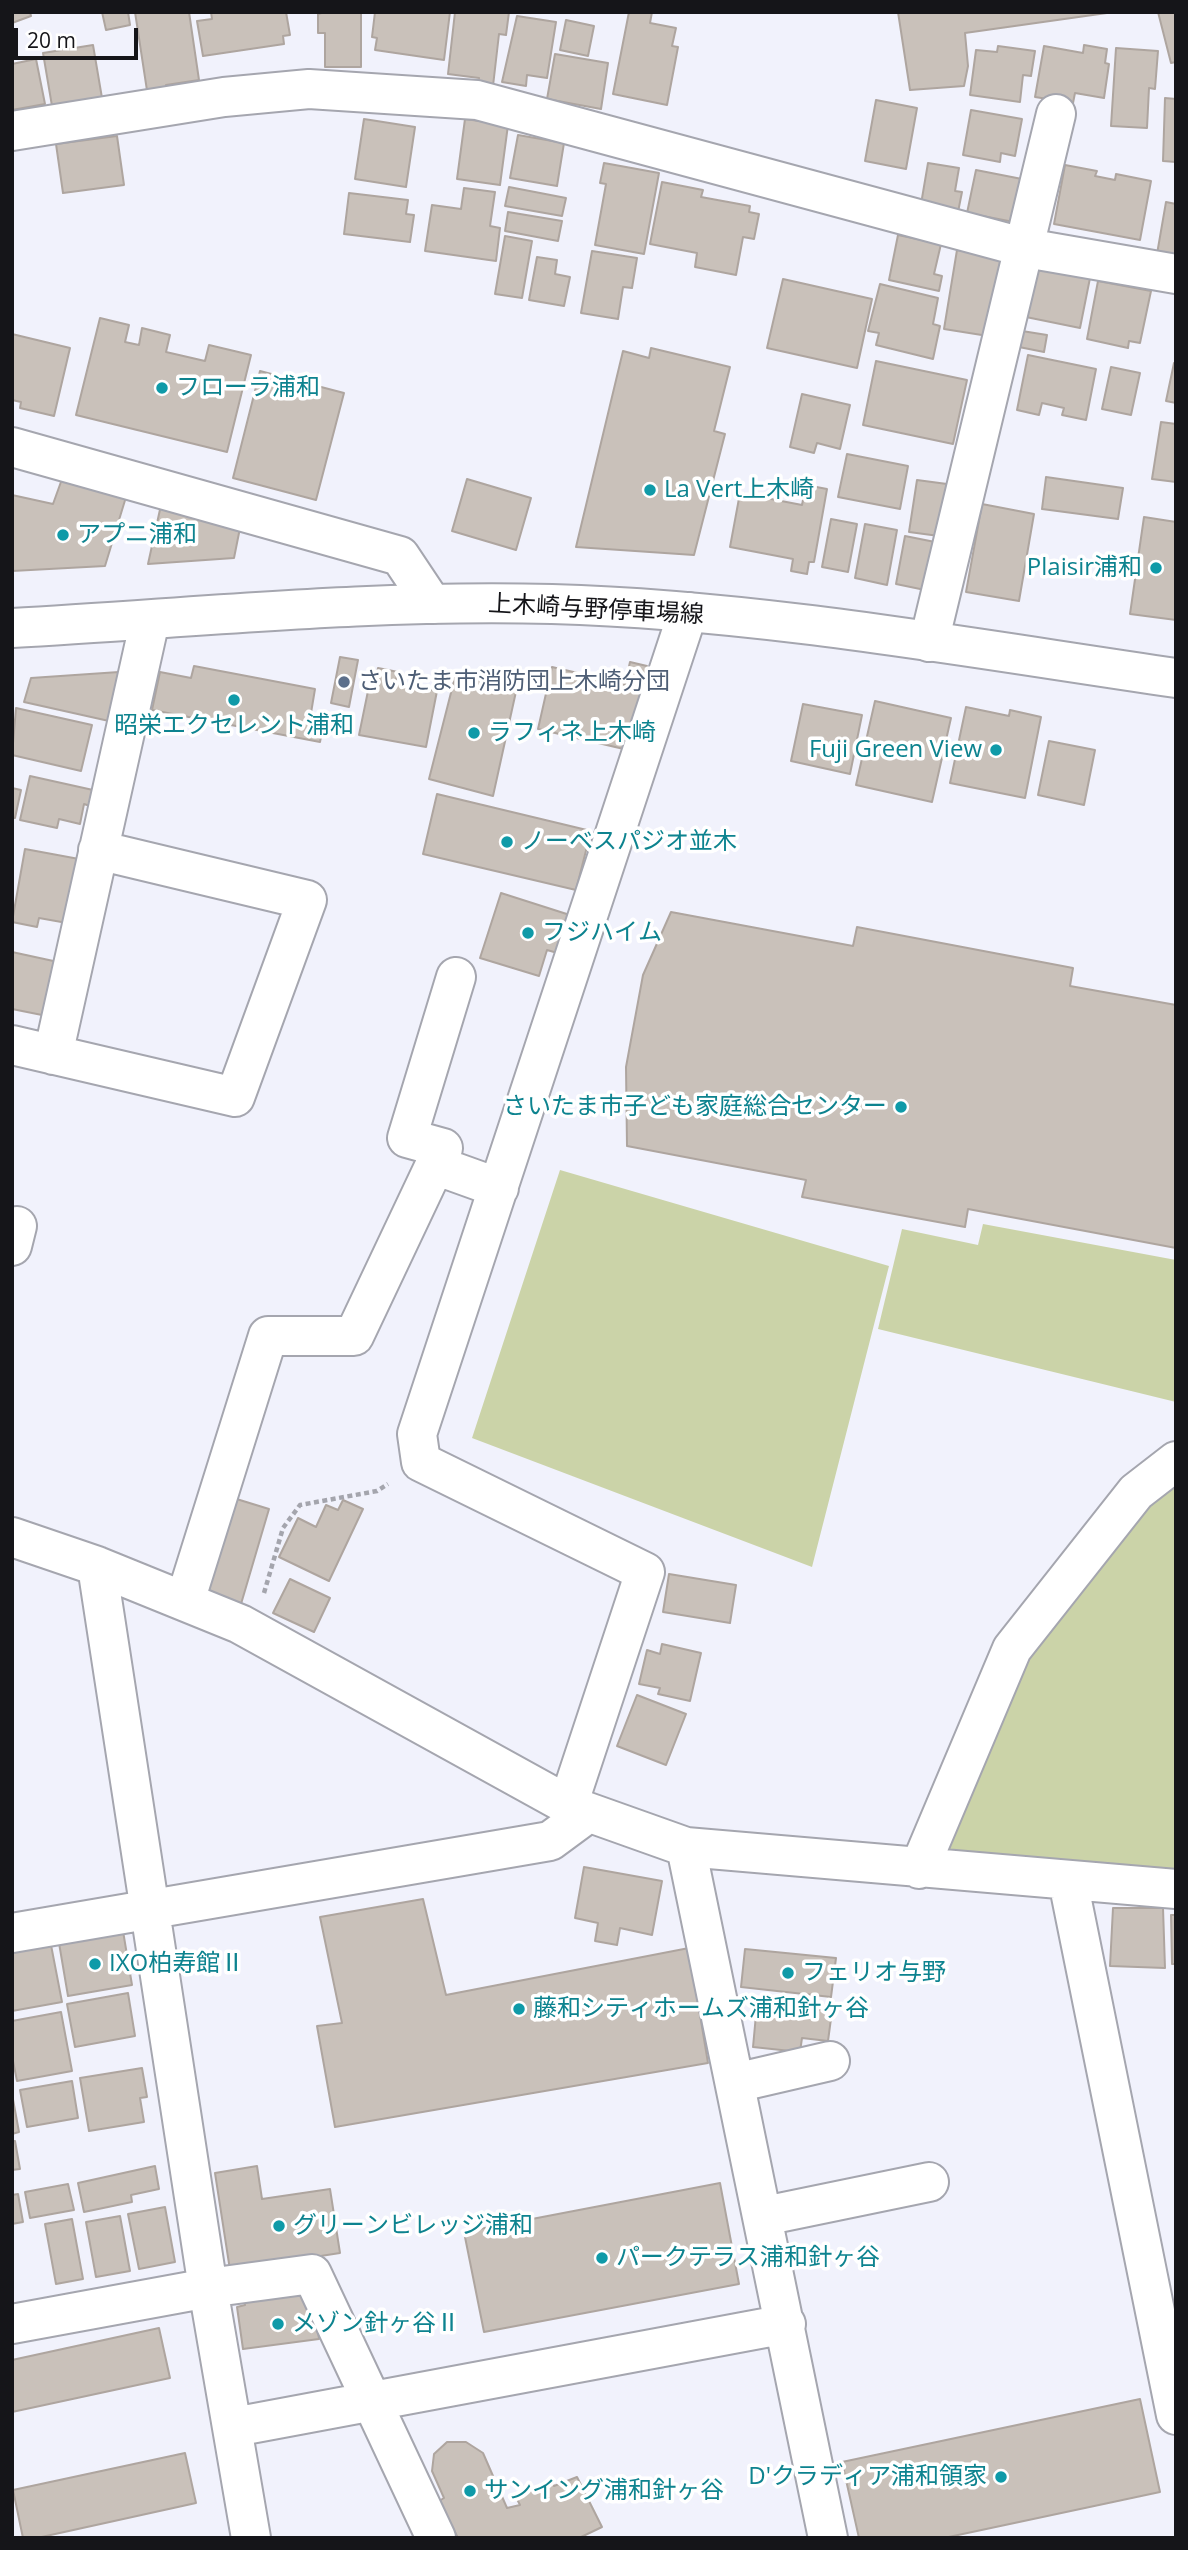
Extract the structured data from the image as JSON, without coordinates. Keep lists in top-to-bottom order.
{
  "streets": {
    "street": ["上木崎与野停車場線"]
  },
  "places": [
    "フローラ浦和",
    "La Vert上木崎",
    "アプニ浦和",
    "Plaisir浦和",
    "さいたま市消防団上木崎分団",
    "昭栄エクセレント浦和",
    "ラフィネ上木崎",
    "Fuji Green View",
    "ノーベスパジオ並木",
    "フジハイム",
    "さいたま市子ども家庭総合センター",
    "IXO柏寿館Ⅱ",
    "フェリオ与野",
    "藤和シティホームズ浦和針ヶ谷",
    "グリーンビレッジ浦和",
    "パークテラス浦和針ヶ谷",
    "メゾン針ヶ谷Ⅱ",
    "D'クラディア浦和領家",
    "サンイング浦和針ヶ谷"
  ],
  "scale_bar": "20 m"
}
